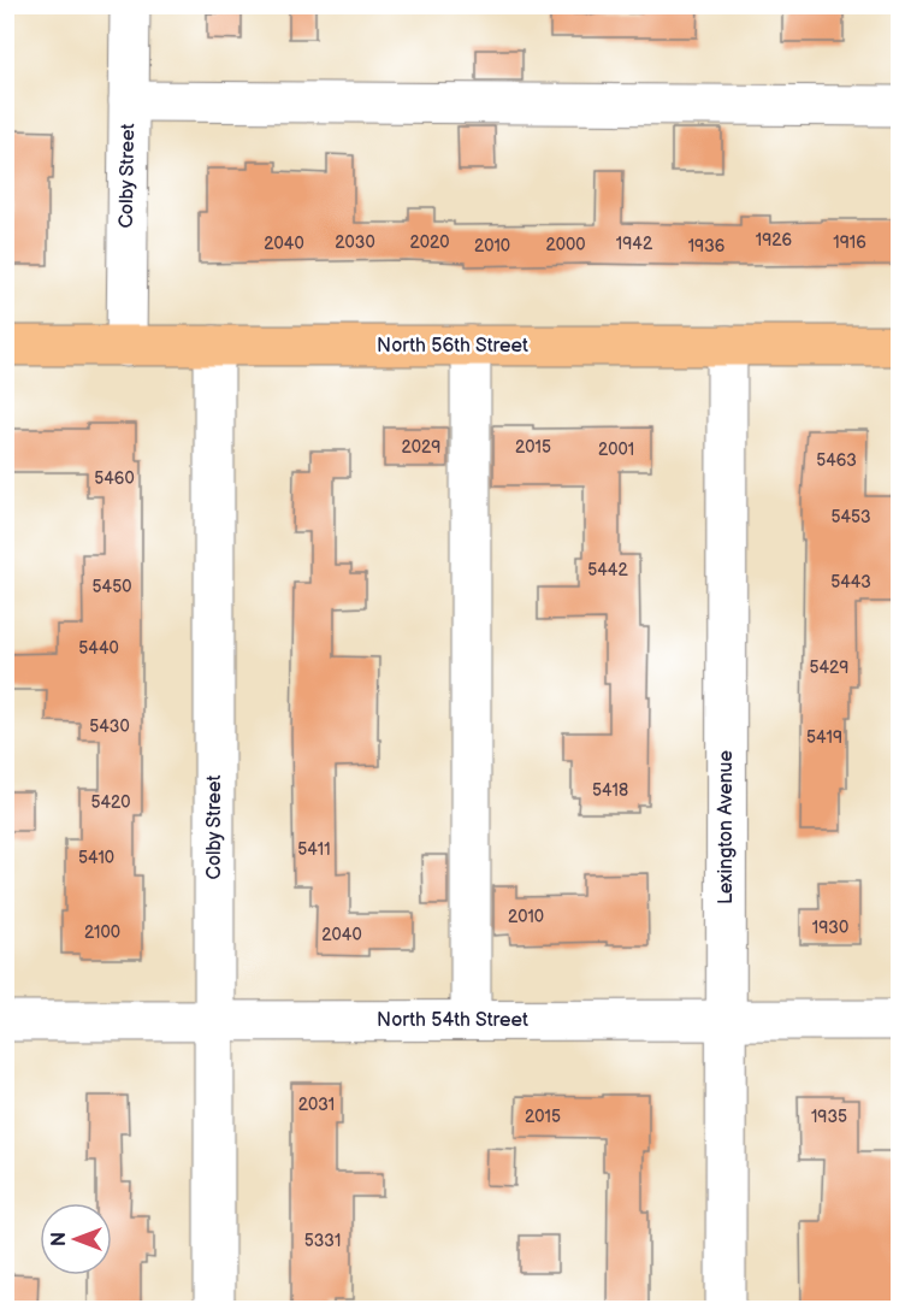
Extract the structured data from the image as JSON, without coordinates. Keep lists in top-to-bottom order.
{
  "streets": {
    "main road": ["North 56th Street"],
    "street": ["Colby Street", "Lexington Avenue", "North 54th Street"]
  },
  "crossings": [
    ["Colby Street", "North 56th Street"],
    ["Colby Street", "North 54th Street"],
    ["North 56th Street", "Lexington Avenue"],
    ["Lexington Avenue", "North 54th Street"]
  ],
  "house_numbers": [
    "1926",
    "2030",
    "2020",
    "1916",
    "2040",
    "1942",
    "2000",
    "2010",
    "1936",
    "2029",
    "2015",
    "2001",
    "5463",
    "5460",
    "5453",
    "5442",
    "5443",
    "5450",
    "5440",
    "5429",
    "5430",
    "5419",
    "5418",
    "5420",
    "5411",
    "5410",
    "2010",
    "1930",
    "2100",
    "2040",
    "2031",
    "2015",
    "1935",
    "5331"
  ],
  "north": "left"
}
